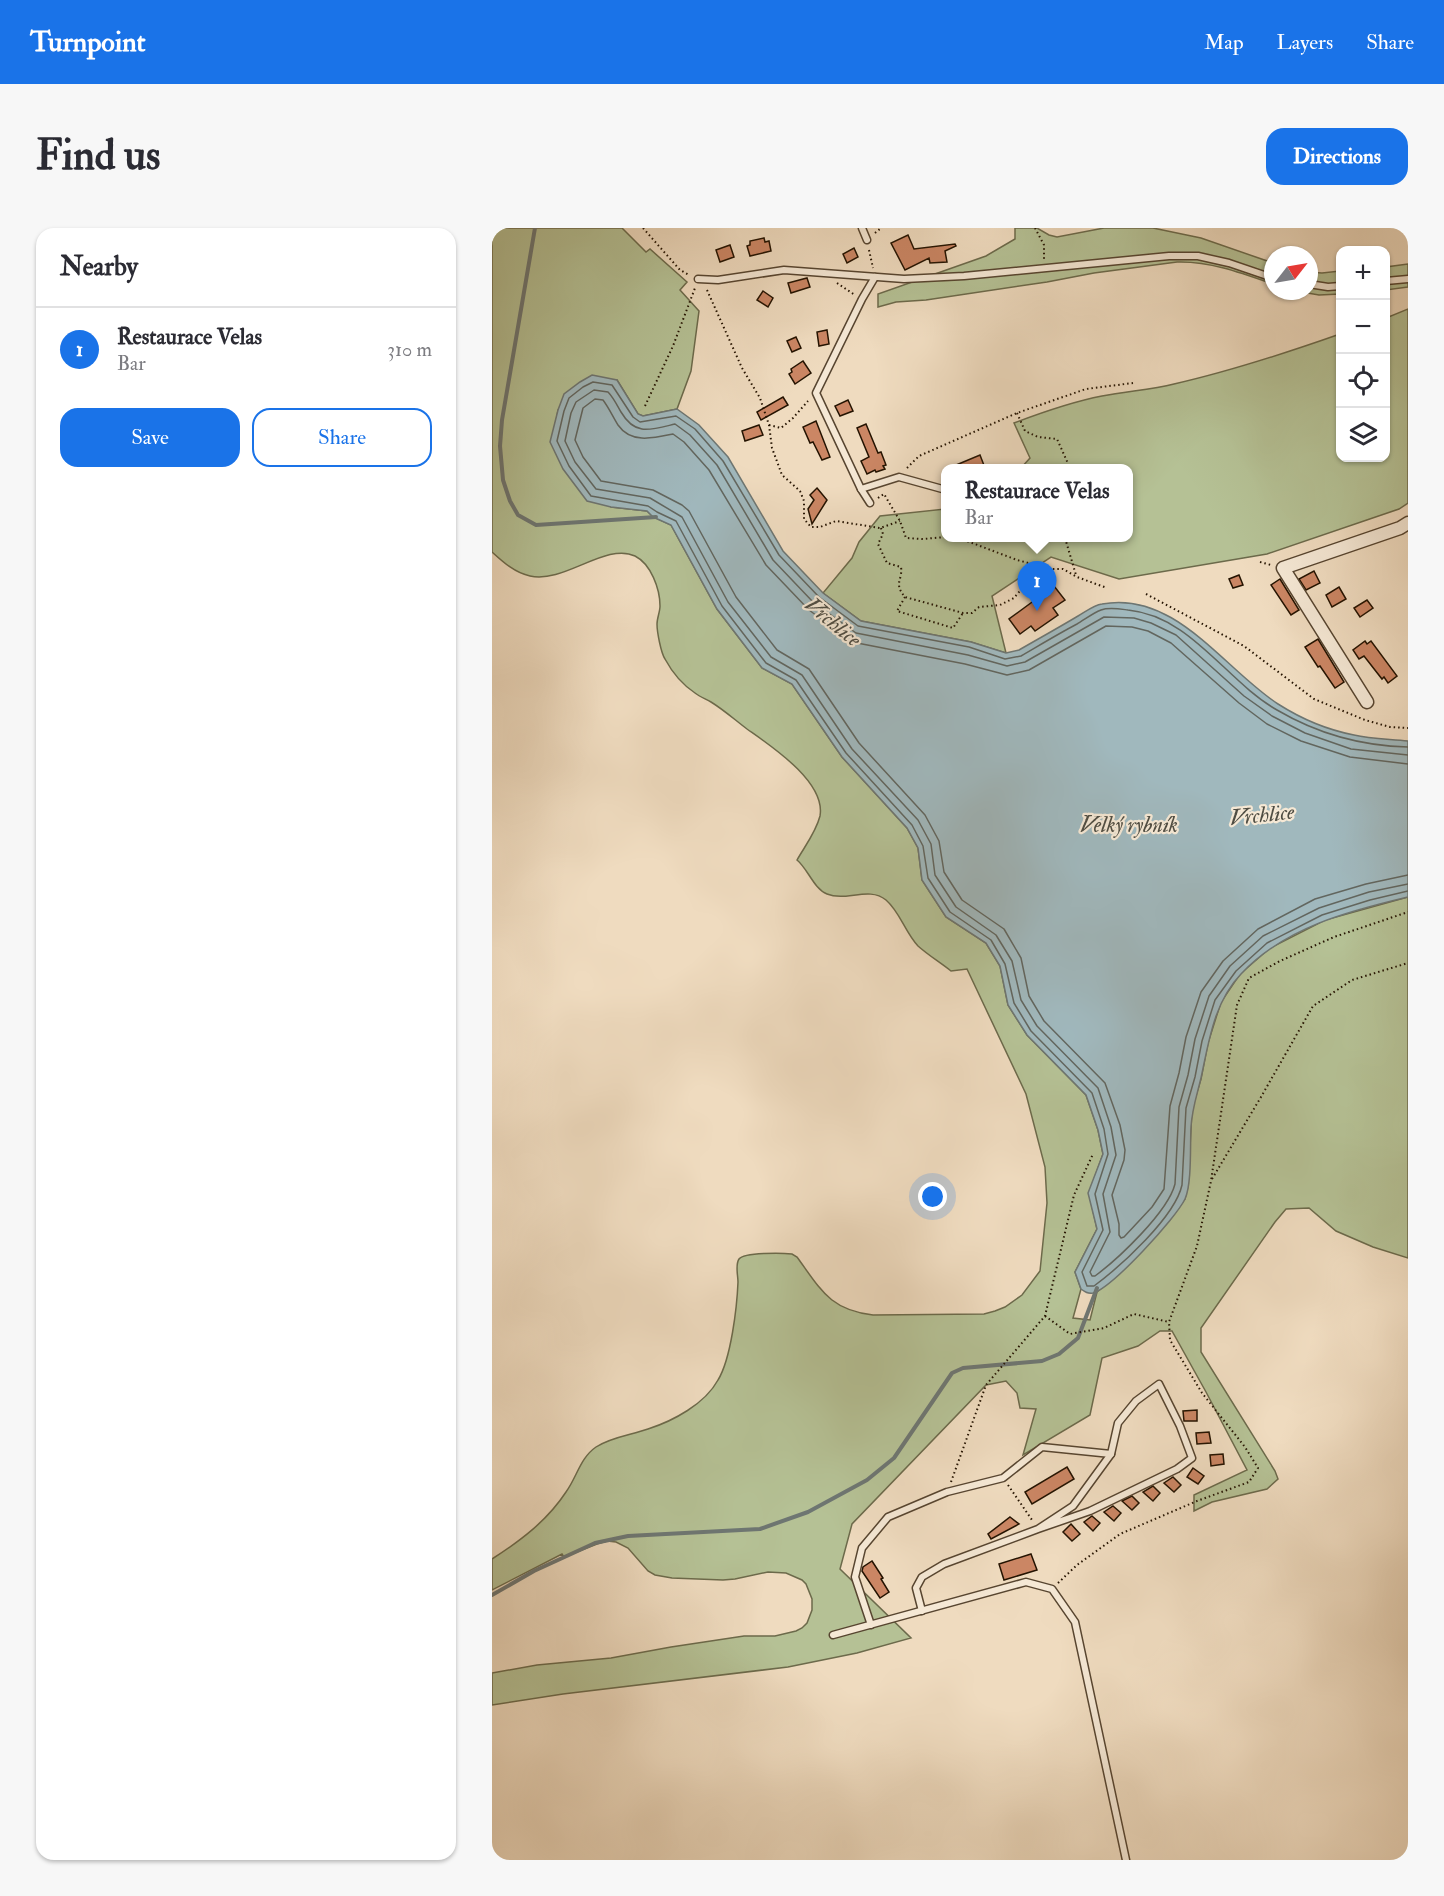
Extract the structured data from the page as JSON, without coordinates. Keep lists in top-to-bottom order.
{
  "water": ["Vrchlice", "Velký rybník"],
  "north": "top right",
  "page": {
    "header": "Turnpoint",
    "nav": ["Map", "Layers", "Share"],
    "buttons": [
      "Directions",
      ["Save", "Share"]
    ],
    "title": "Find us",
    "heading": "Nearby",
    "map_buttons": ["+", "−"],
    "list": [
      {
        "mark": "1",
        "name": "Restaurace Velas",
        "note": "Bar",
        "value": "310 m"
      }
    ],
    "popup": ["Restaurace Velas", "Bar"],
    "pins": "1"
  }
}
